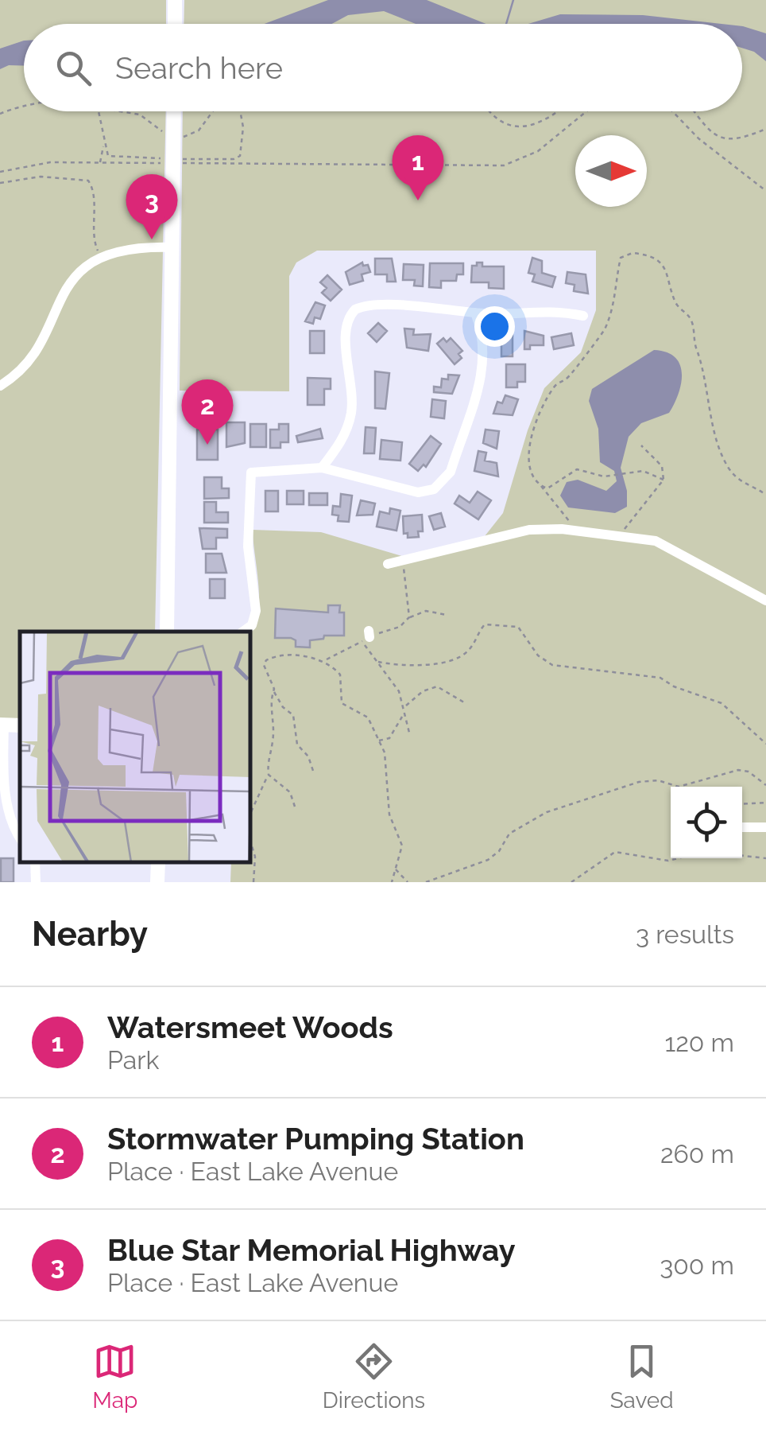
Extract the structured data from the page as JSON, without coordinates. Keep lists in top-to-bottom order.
{
  "north": "right",
  "page": {
    "search": "Search here",
    "pins": ["1", "3", "2"],
    "heading": ["Nearby", "3 results"],
    "list": [
      {
        "mark": "1",
        "name": "Watersmeet Woods",
        "note": "Park",
        "value": "120 m"
      },
      {
        "mark": "2",
        "name": "Stormwater Pumping Station",
        "note": "Place · East Lake Avenue",
        "value": "260 m"
      },
      {
        "mark": "3",
        "name": "Blue Star Memorial Highway",
        "note": "Place · East Lake Avenue",
        "value": "300 m"
      }
    ],
    "nav": ["Map", "Directions", "Saved"]
  }
}
